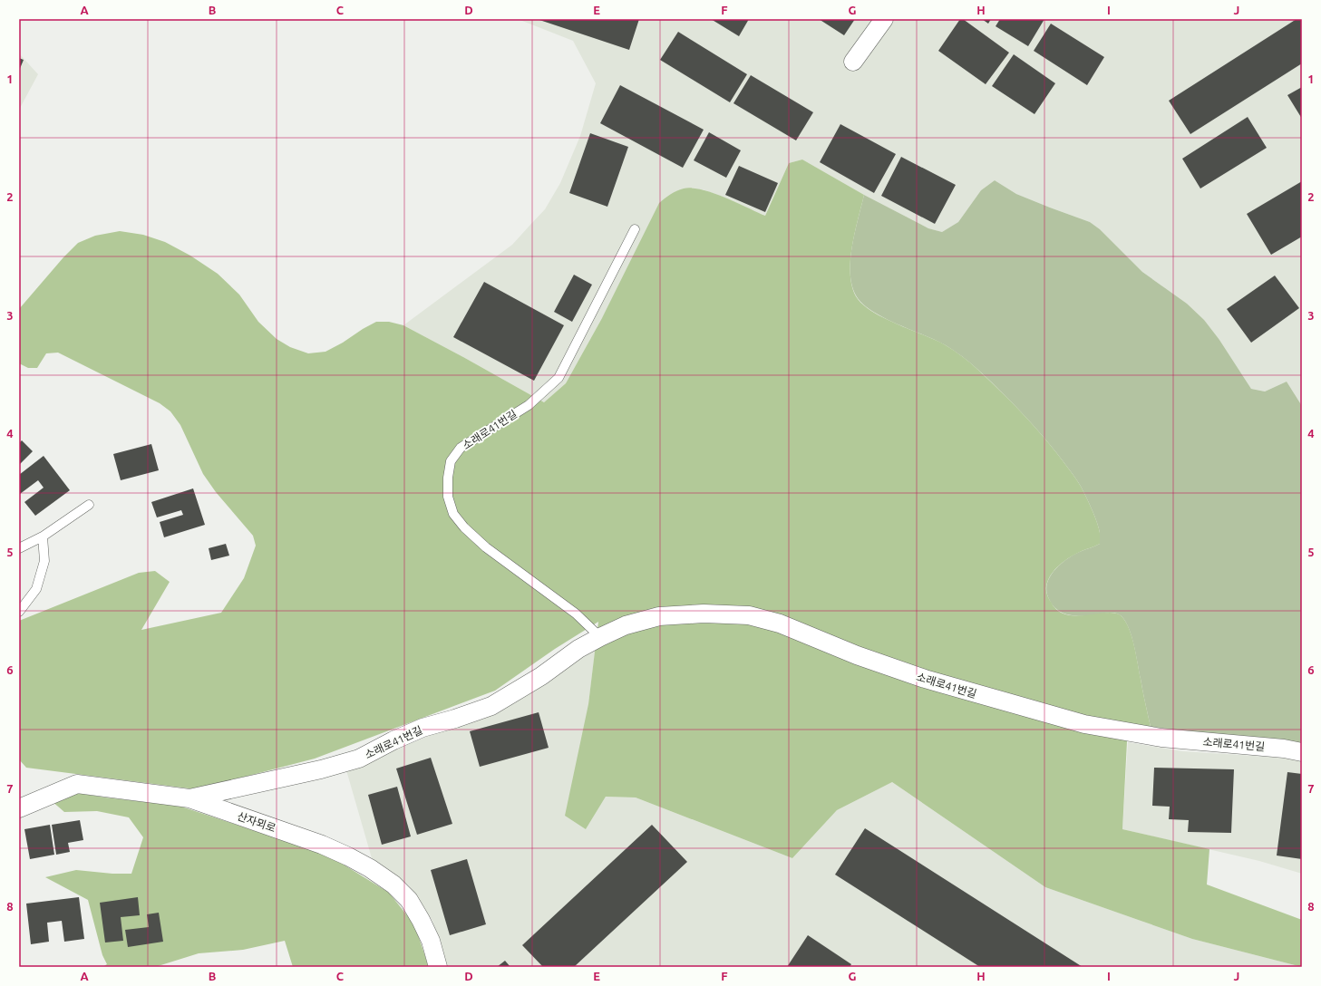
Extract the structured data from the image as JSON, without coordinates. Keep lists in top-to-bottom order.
{
  "streets": {
    "street": ["소래로41번길", "산자뫼로"]
  },
  "crossings": [
    ["소래로41번길", "산자뫼로"]
  ],
  "grid": {
    "columns": [
      "A",
      "B",
      "C",
      "D",
      "E",
      "F",
      "G",
      "H",
      "I",
      "J"
    ],
    "rows": [
      "1",
      "2",
      "3",
      "4",
      "5",
      "6",
      "7",
      "8"
    ]
  }
}
